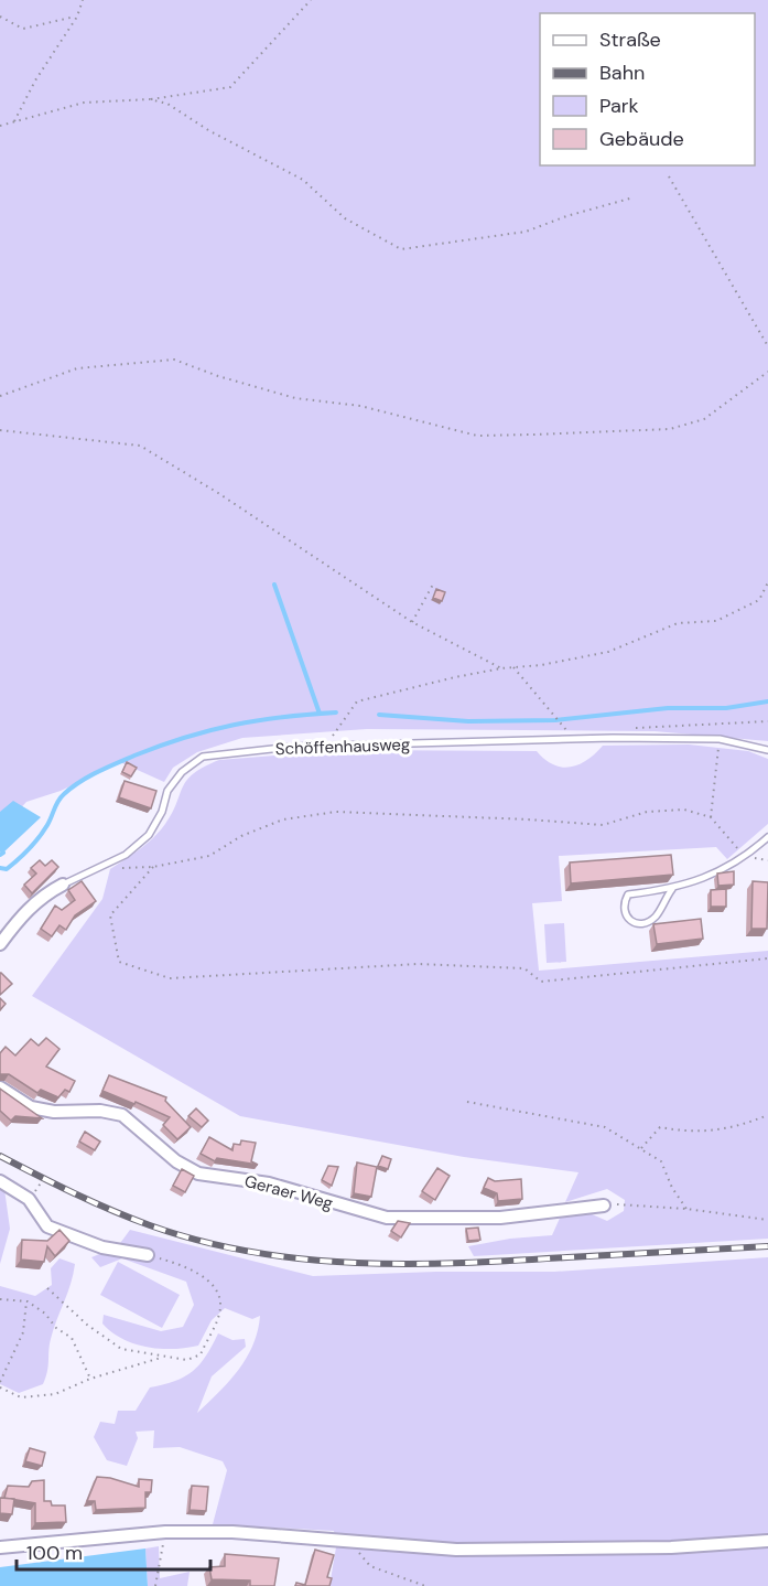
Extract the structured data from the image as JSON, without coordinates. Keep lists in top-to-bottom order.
{
  "streets": {
    "street": ["Schöffenhausweg", "Geraer Weg"]
  },
  "legend": [
    "Straße",
    "Bahn",
    "Park",
    "Gebäude"
  ],
  "scale_bar": "100 m"
}
